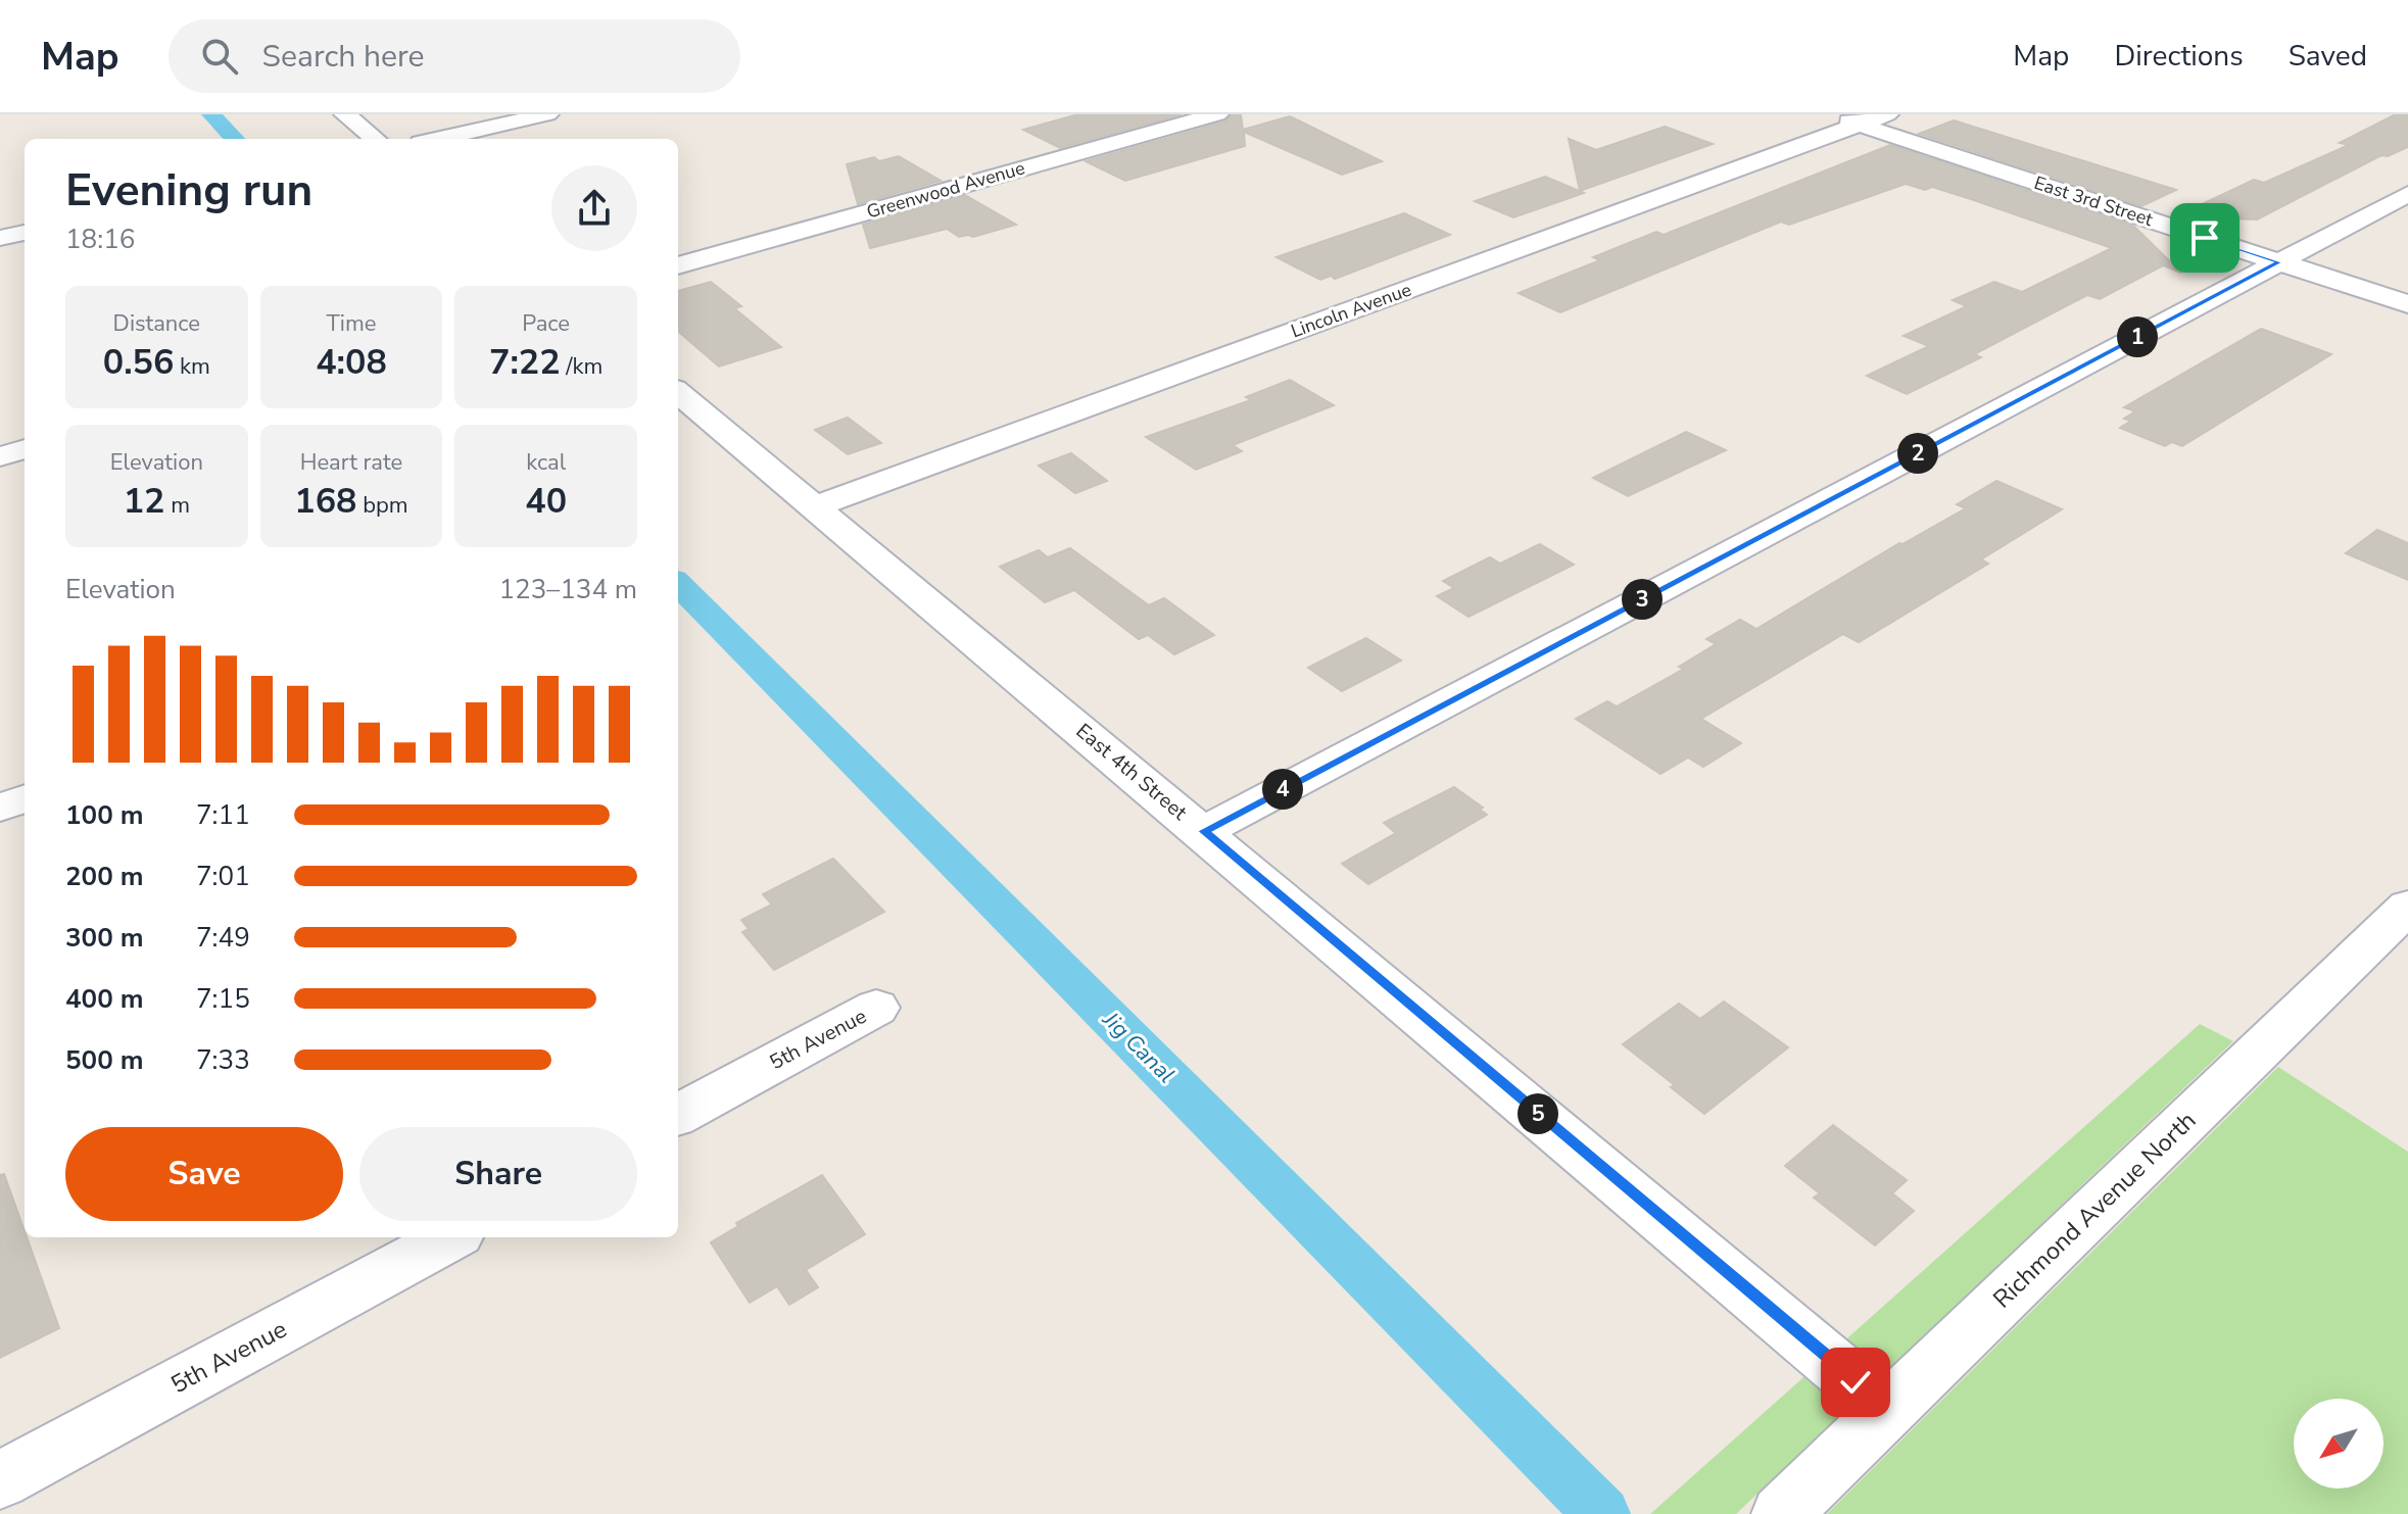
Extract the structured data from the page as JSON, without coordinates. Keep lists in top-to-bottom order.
{
  "streets": {
    "street": [
      "Greenwood Avenue",
      "East 3rd Street",
      "Lincoln Avenue",
      "East 4th Street",
      "5th Avenue",
      "Richmond Avenue North"
    ]
  },
  "crossings": [
    ["East 3rd Street", "Lincoln Avenue"],
    ["Lincoln Avenue", "East 4th Street"],
    ["East 4th Street", "Richmond Avenue North"]
  ],
  "water": ["Jig Canal"],
  "north": "bottom left",
  "page": {
    "header": "Map",
    "search": "Search here",
    "nav": ["Map", "Directions", "Saved"],
    "heading": ["Evening run", "18:16"],
    "stats": [
      ["Distance", "0.56 km"],
      ["Time", "4:08"],
      ["Pace", "7:22 /km"],
      ["Elevation", "12 m"],
      ["Heart rate", "168 bpm"],
      ["kcal", "40"]
    ],
    "pins": [
      "1",
      "2",
      "3",
      "4",
      "5"
    ],
    "chart": ["Elevation", "123–134 m"],
    "list": [
      {
        "name": "100 m",
        "note": "7:11"
      },
      {
        "name": "200 m",
        "note": "7:01"
      },
      {
        "name": "300 m",
        "note": "7:49"
      },
      {
        "name": "400 m",
        "note": "7:15"
      },
      {
        "name": "500 m",
        "note": "7:33"
      }
    ],
    "buttons": ["Save", "Share"]
  }
}
